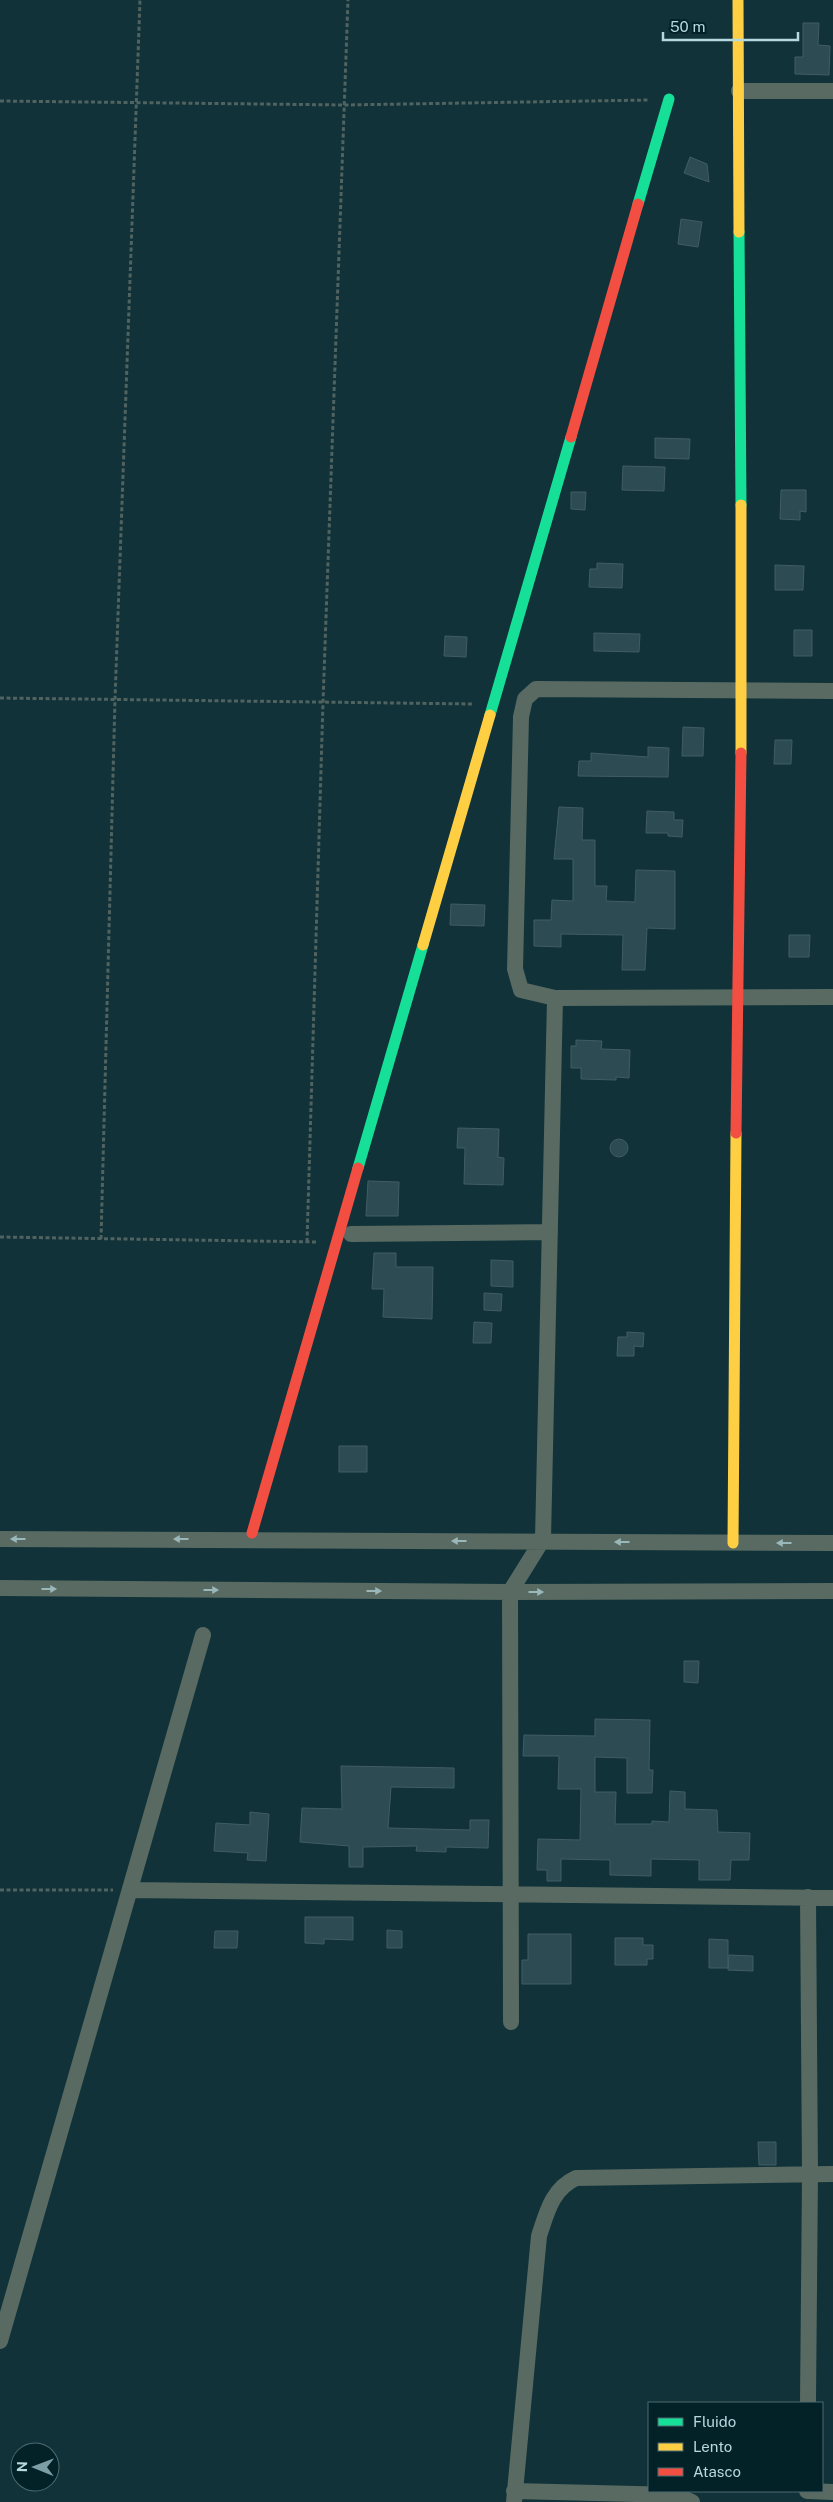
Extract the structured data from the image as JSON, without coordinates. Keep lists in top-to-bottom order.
{
  "legend": ["Fluido", "Lento", "Atasco"],
  "scale_bar": "50 m",
  "north": "left"
}
